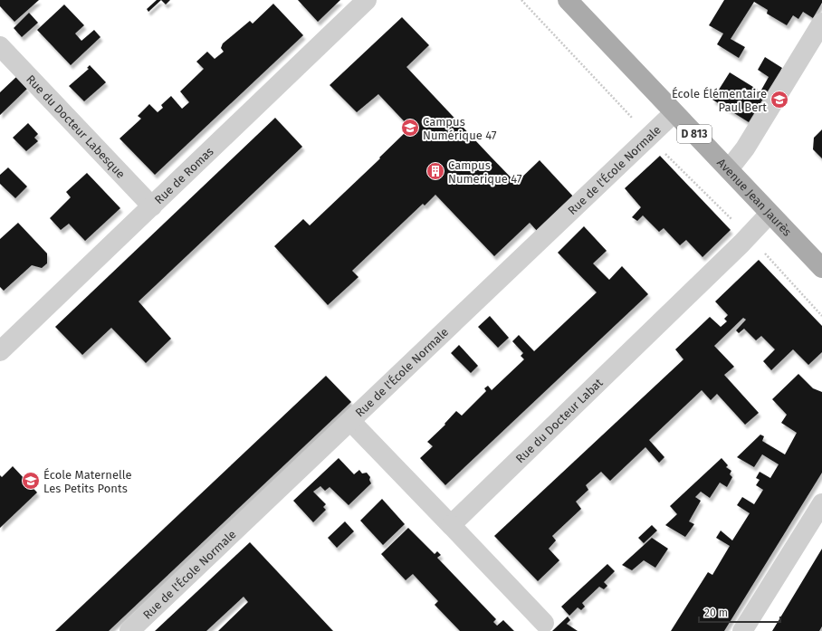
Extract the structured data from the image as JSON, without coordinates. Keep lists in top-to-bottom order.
{
  "streets": {
    "main road": ["D 813", "Avenue Jean Jaurès"],
    "street": [
      "Rue du Docteur Labesque",
      "Rue de l'École Normale",
      "Rue de Romas",
      "Rue du Docteur Labat"
    ]
  },
  "crossings": [
    ["Rue du Docteur Labesque", "Rue de Romas"],
    ["Rue de l'École Normale", "Avenue Jean Jaurès"],
    ["Avenue Jean Jaurès", "Rue du Docteur Labat"]
  ],
  "places": {
    "school or university": ["École Élémentaire Paul Bert", "Campus Numérique 47", "École Maternelle Les Petits Ponts"],
    "building": ["Campus Numerique 47"]
  },
  "scale_bar": "20 m"
}
